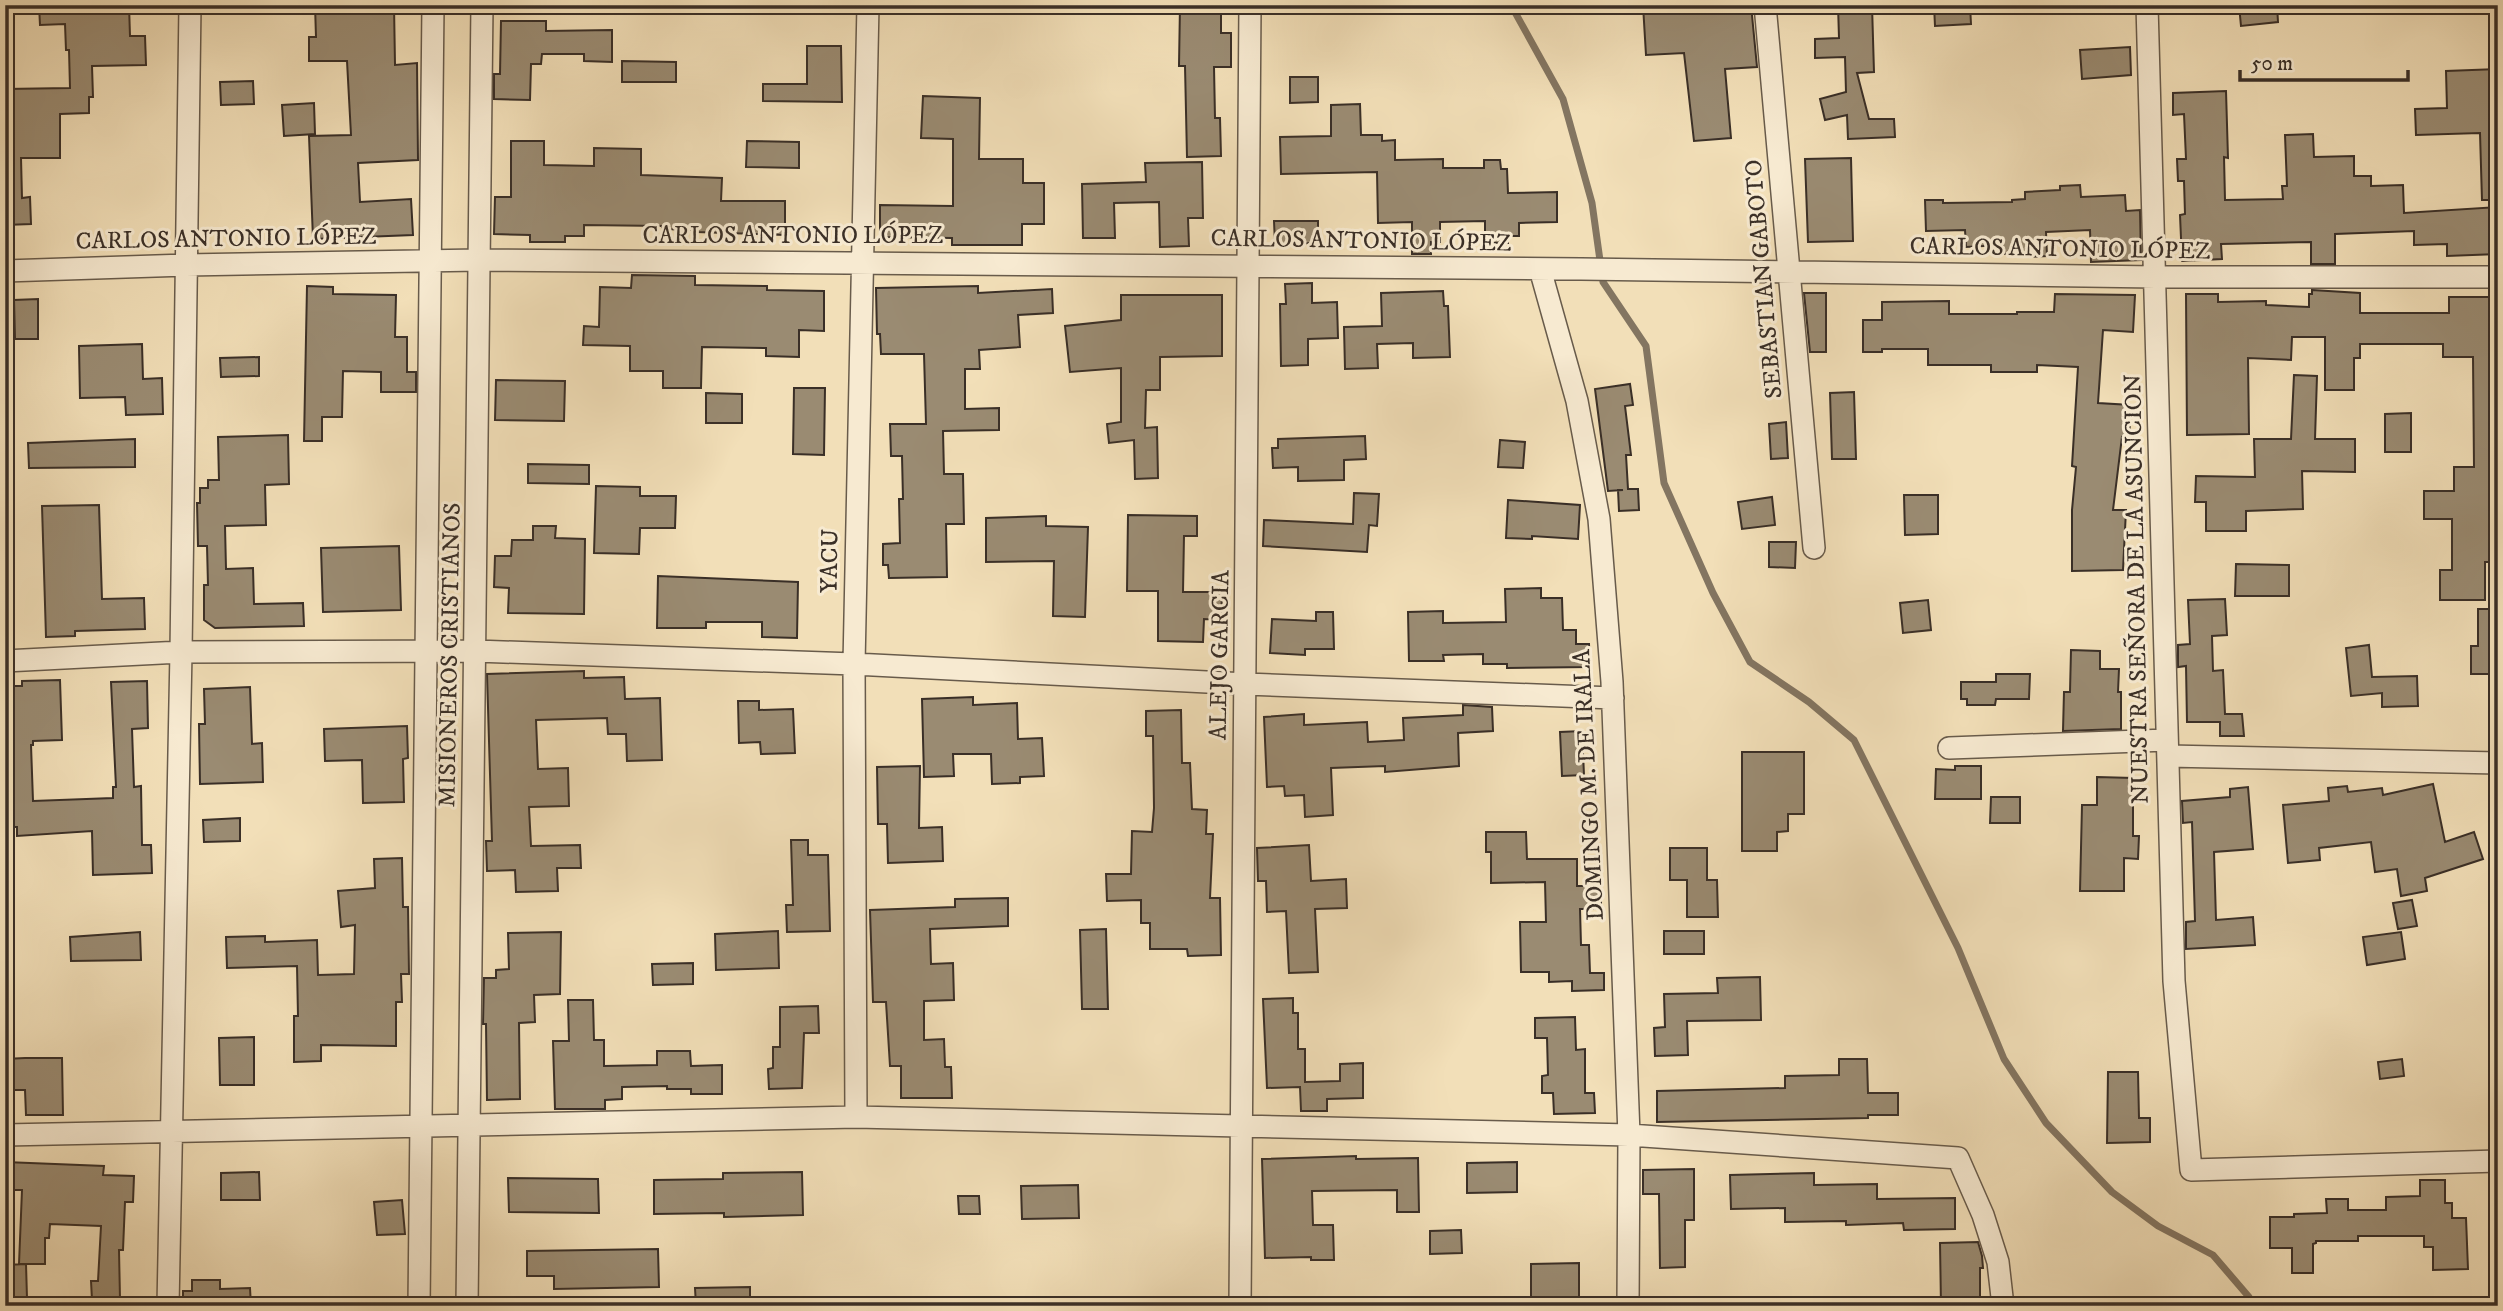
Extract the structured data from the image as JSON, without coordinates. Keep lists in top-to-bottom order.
{
  "streets": {
    "street": [
      "CARLOS ANTONIO LÓPEZ",
      "SEBASTIAN GABOTO",
      "YACU",
      "NUESTRA SEÑORA DE LA ASUNCION",
      "MISIONEROS CRISTIANOS",
      "ALEJO GARCIA",
      "DOMINGO M. DE IRALA"
    ]
  },
  "crossings": [
    ["CARLOS ANTONIO LÓPEZ", "SEBASTIAN GABOTO"],
    ["CARLOS ANTONIO LÓPEZ", "YACU"],
    ["CARLOS ANTONIO LÓPEZ", "NUESTRA SEÑORA DE LA ASUNCION"],
    ["CARLOS ANTONIO LÓPEZ", "MISIONEROS CRISTIANOS"],
    ["CARLOS ANTONIO LÓPEZ", "ALEJO GARCIA"],
    ["CARLOS ANTONIO LÓPEZ", "DOMINGO M. DE IRALA"]
  ],
  "scale_bar": "50 m"
}
